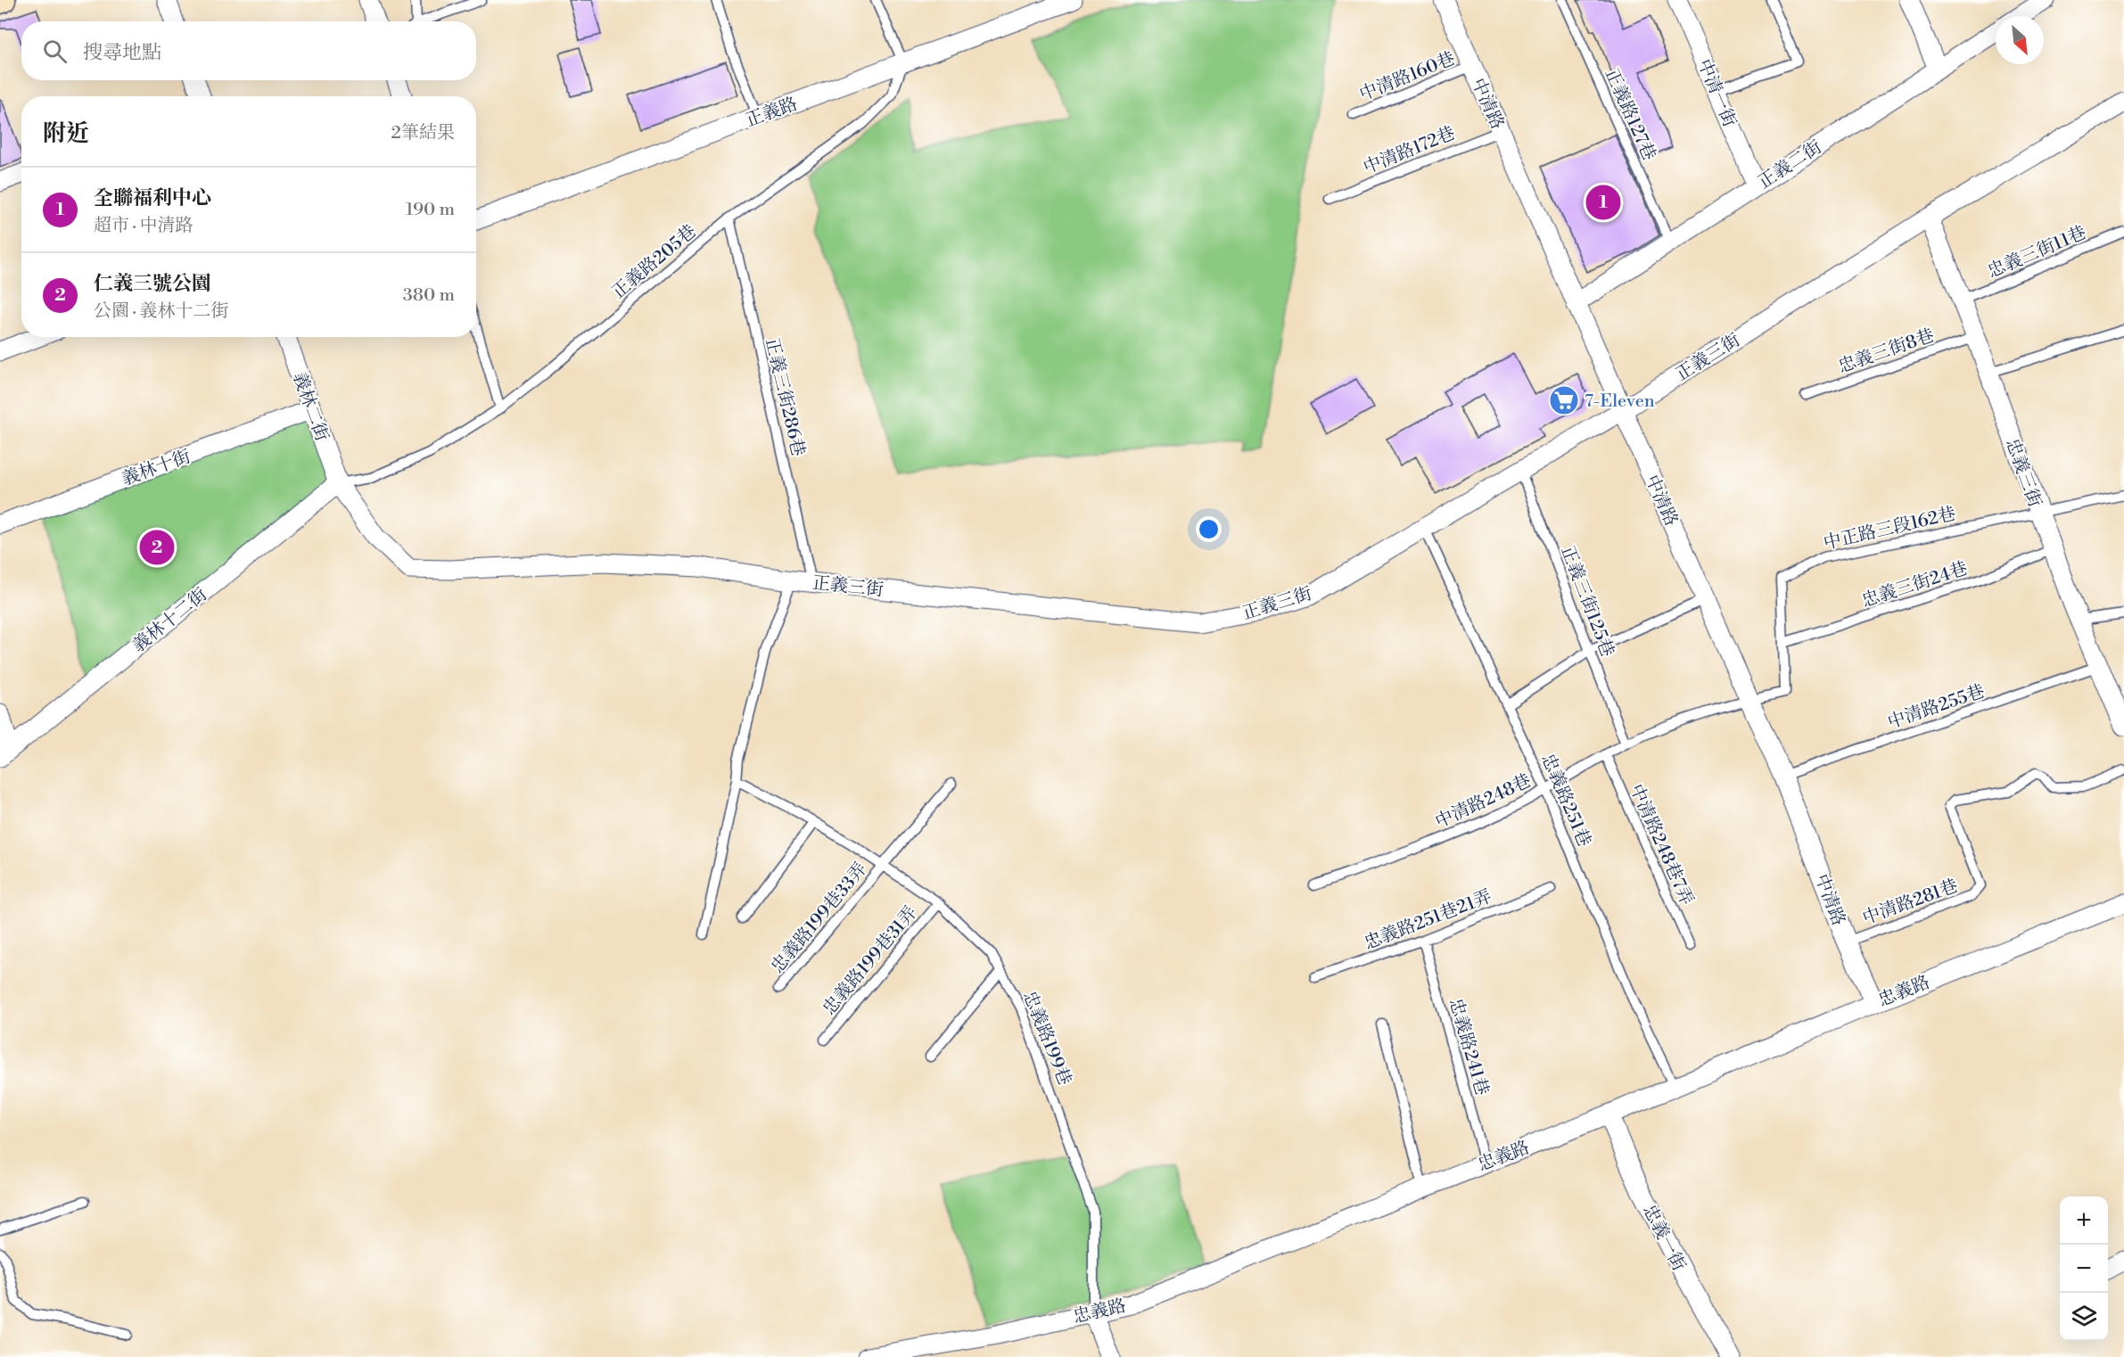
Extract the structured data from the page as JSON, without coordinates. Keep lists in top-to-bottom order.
{
  "streets": {
    "street": [
      "中清一街",
      "中清路",
      "正義路",
      "正義二街",
      "正義三街",
      "義林二街",
      "義林十街",
      "忠義三街",
      "義林十二街",
      "忠義路",
      "忠義一街"
    ],
    "lane": [
      "中清路160巷",
      "正義路127巷",
      "中清路172巷",
      "忠義三街11巷",
      "正義路205巷",
      "忠義三街8巷",
      "正義三街286巷",
      "中正路三段162巷",
      "忠義三街24巷",
      "正義三街125巷",
      "中清路255巷",
      "忠義路251巷",
      "中清路248巷",
      "中清路248巷7弄",
      "中清路281巷",
      "忠義路199巷33弄",
      "忠義路251巷21弄",
      "忠義路199巷31弄",
      "忠義路199巷",
      "忠義路241巷"
    ]
  },
  "crossings": [
    ["中清路160巷", "中清路"],
    ["中清一街", "正義二街"],
    ["中清路", "中清路172巷"],
    ["中清路", "正義二街"],
    ["中清路", "正義三街"],
    ["中清路", "中正路三段162巷"],
    ["中清路", "中清路255巷"],
    ["中清路", "中清路248巷"],
    ["中清路", "中清路281巷"],
    ["中清路", "忠義路"],
    ["正義路", "正義路205巷"],
    ["正義路127巷", "正義二街"],
    ["忠義三街11巷", "忠義三街"],
    ["正義路205巷", "正義三街"],
    ["正義路205巷", "正義三街286巷"],
    ["正義路205巷", "義林二街"],
    ["正義路205巷", "義林十二街"],
    ["忠義三街8巷", "忠義三街"],
    ["正義三街", "正義三街286巷"],
    ["正義三街", "義林二街"],
    ["正義三街", "忠義三街"],
    ["正義三街", "正義三街125巷"],
    ["正義三街", "義林十二街"],
    ["正義三街", "忠義路251巷"],
    ["義林二街", "義林十街"],
    ["義林二街", "義林十二街"],
    ["忠義三街", "中正路三段162巷"],
    ["忠義三街", "忠義三街24巷"],
    ["忠義三街", "中清路255巷"],
    ["中正路三段162巷", "忠義三街24巷"],
    ["中正路三段162巷", "中清路248巷"],
    ["正義三街125巷", "中清路248巷"],
    ["忠義路251巷", "中清路248巷"],
    ["忠義路251巷", "忠義路"],
    ["中清路248巷", "中清路248巷7弄"],
    ["忠義路199巷33弄", "忠義路199巷"],
    ["忠義路251巷21弄", "忠義路241巷"],
    ["忠義路199巷31弄", "忠義路199巷"],
    ["忠義路", "忠義路199巷"],
    ["忠義路", "忠義路241巷"],
    ["忠義路", "忠義一街"]
  ],
  "places": {
    "supermarket": ["7-Eleven"]
  },
  "north": "bottom right",
  "page": {
    "search": "搜尋地點",
    "heading": ["附近", "2筆結果"],
    "list": [
      {
        "mark": "1",
        "name": "全聯福利中心",
        "note": "超市 · 中清路",
        "value": "190 m"
      },
      {
        "mark": "2",
        "name": "仁義三號公園",
        "note": "公園 · 義林十二街",
        "value": "380 m"
      }
    ],
    "pins": ["1", "2"],
    "map_buttons": ["+", "−"]
  }
}
